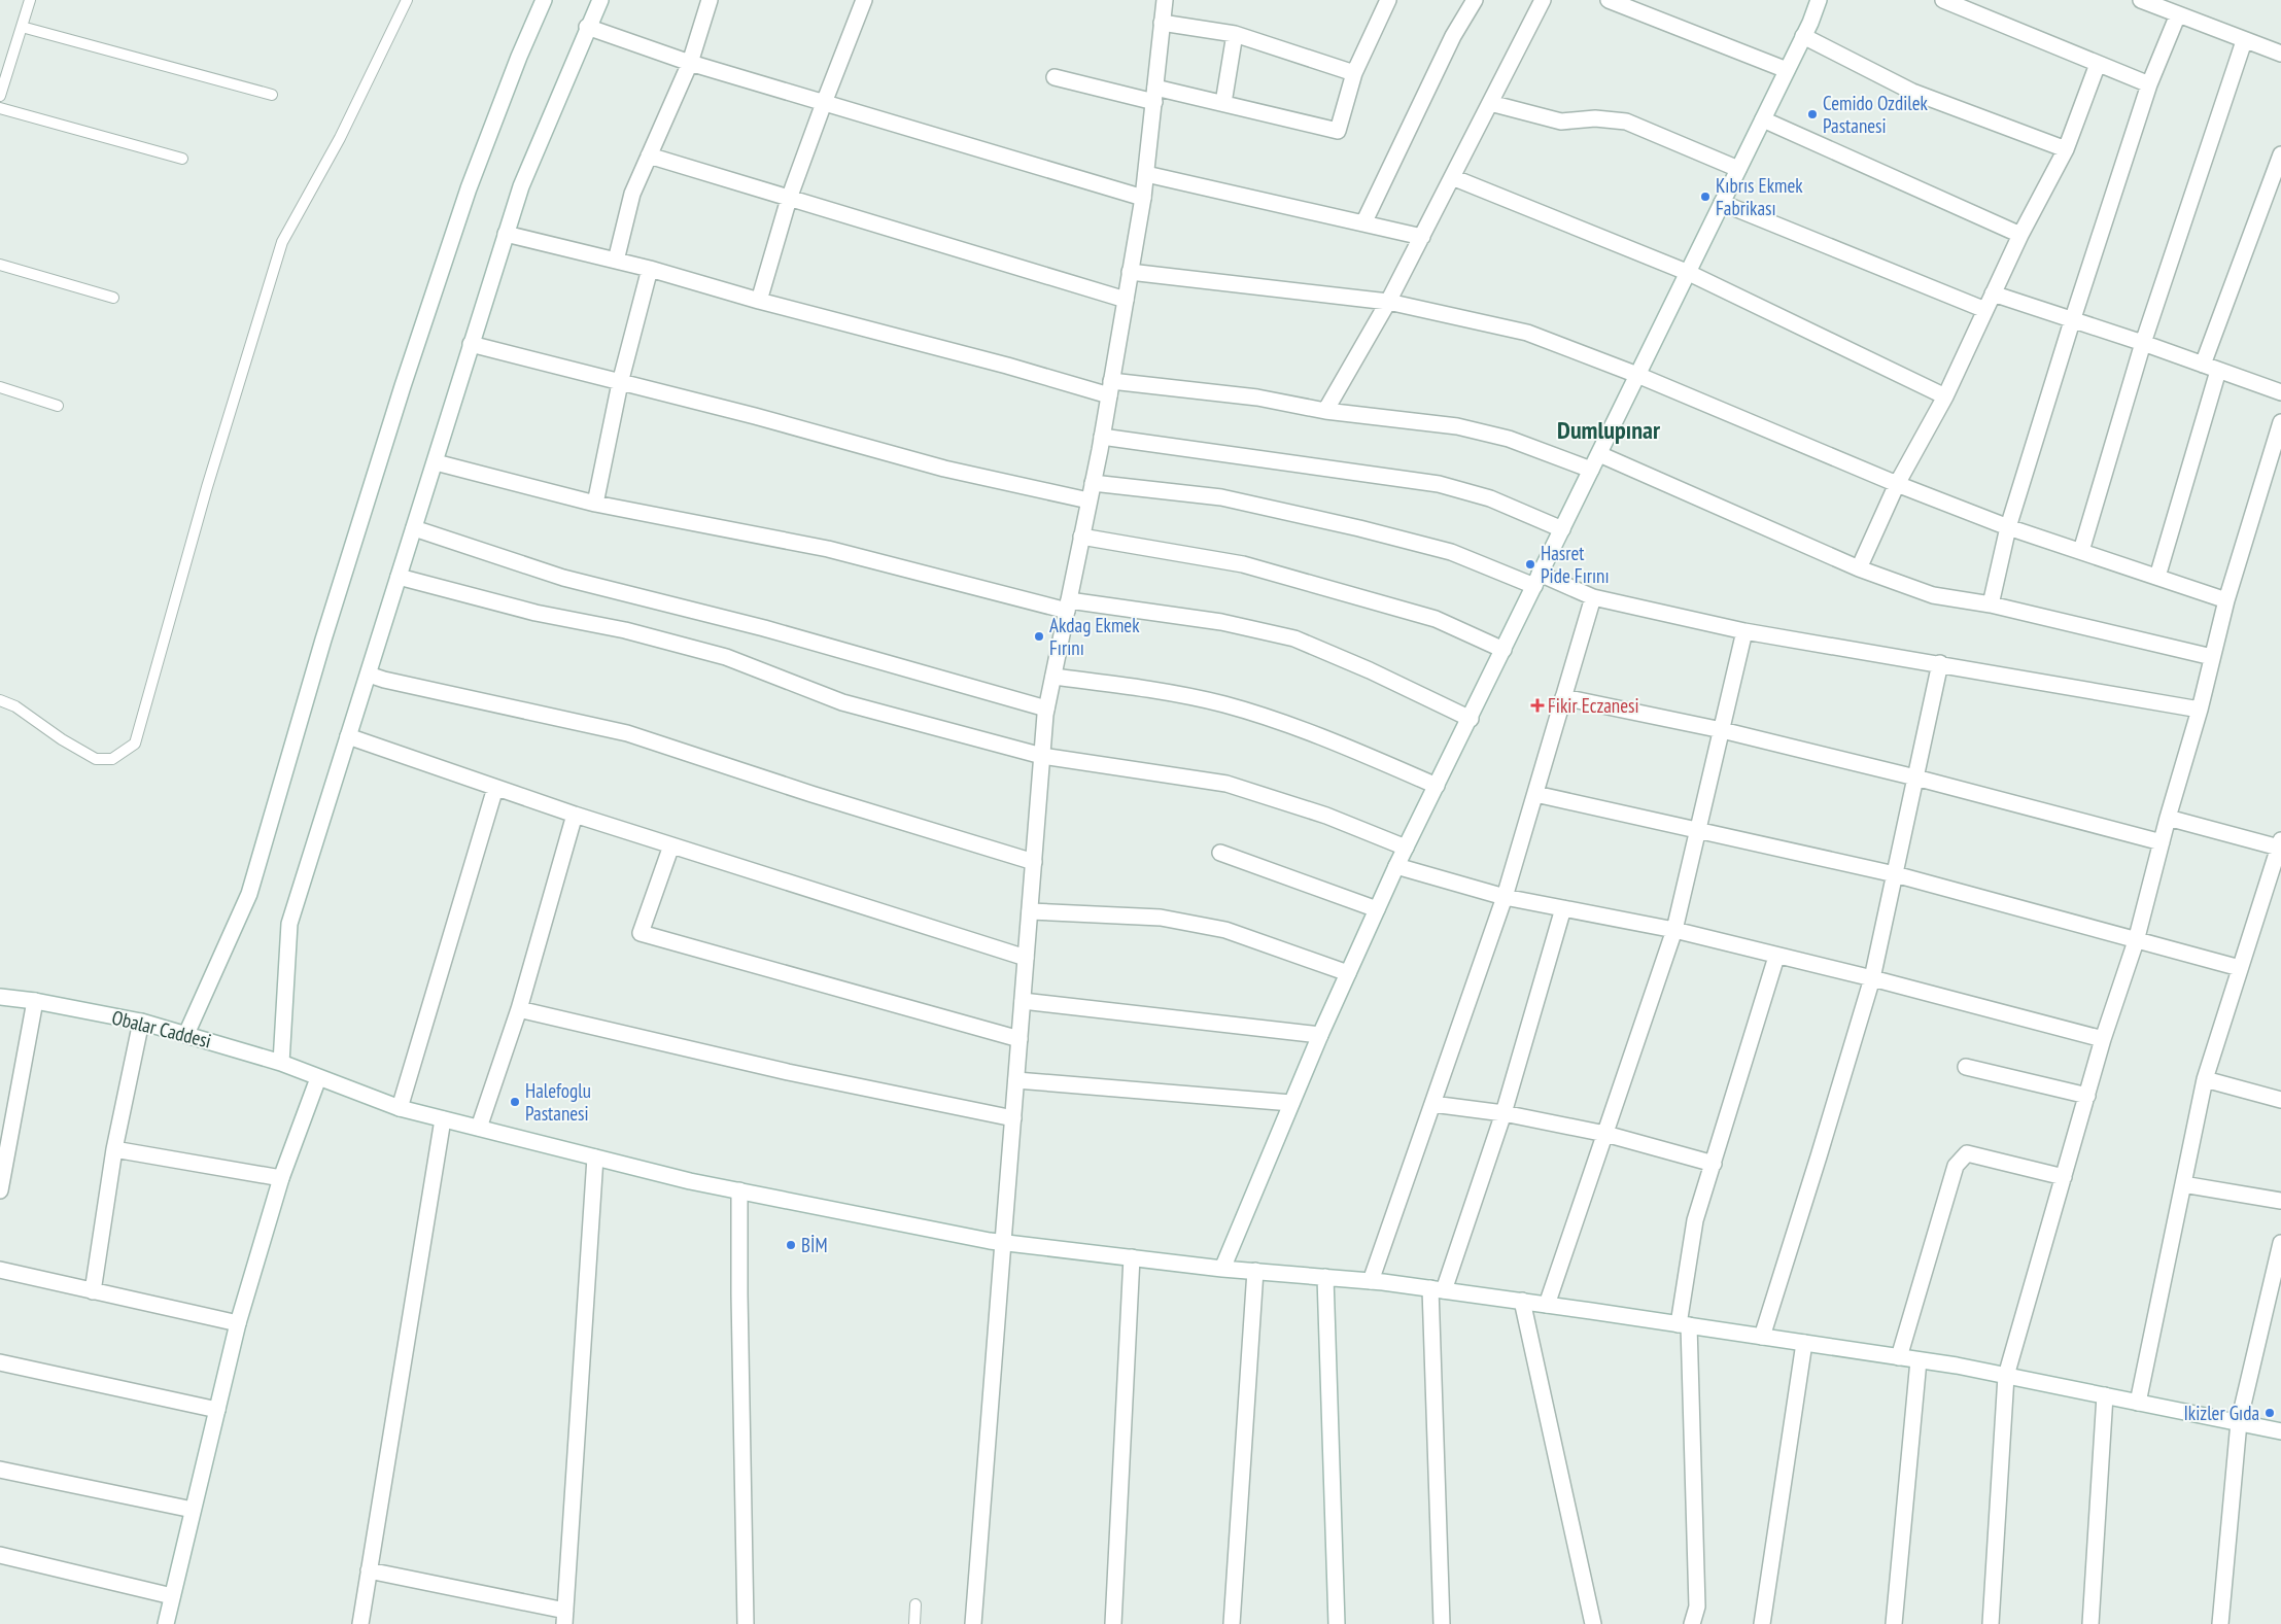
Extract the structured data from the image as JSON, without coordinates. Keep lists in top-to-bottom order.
{
  "streets": {
    "street": ["Obalar Caddesi"]
  },
  "districts": ["Dumlupınar"],
  "places": {
    "other": [
      "Cemido Ozdilek Pastanesi",
      "Kıbrıs Ekmek Fabrikası",
      "Hasret Pide Fırını",
      "Akdag Ekmek Fırını",
      "Halefoglu Pastanesi",
      "BİM",
      "Ikizler Gıda"
    ],
    "health": ["Fikir Eczanesi"]
  }
}
